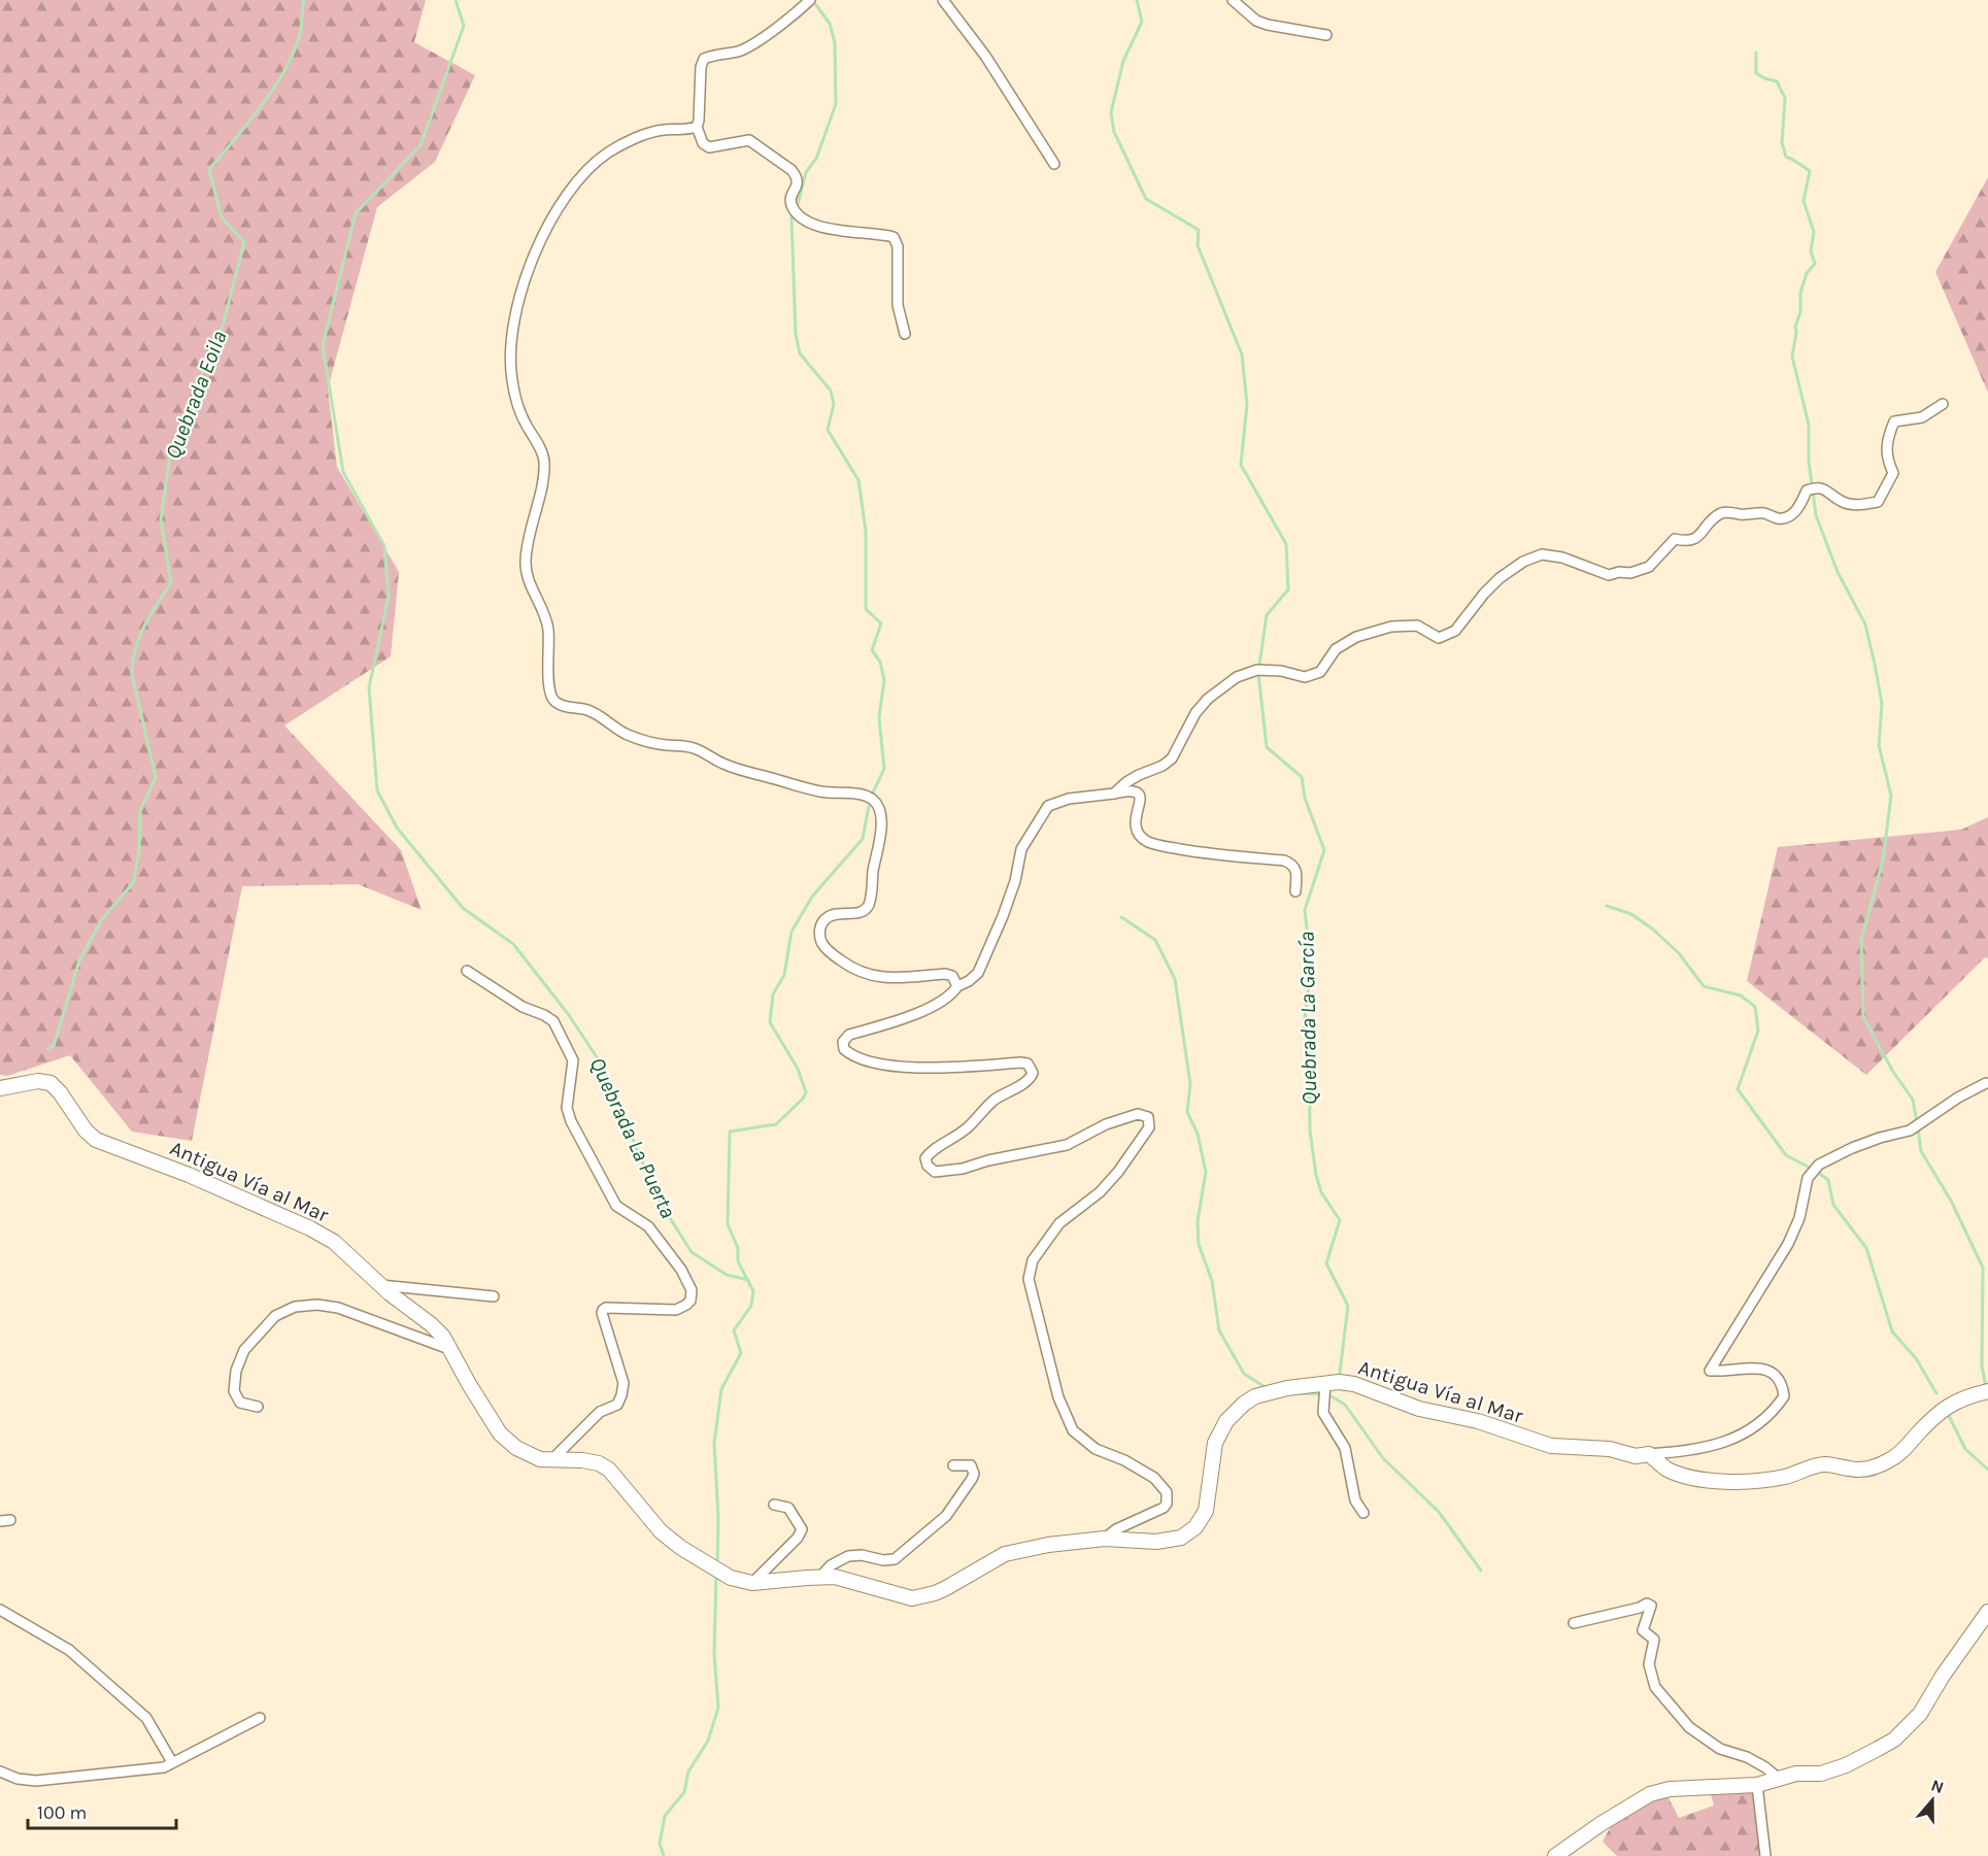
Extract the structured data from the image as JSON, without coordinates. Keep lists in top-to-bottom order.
{
  "streets": {
    "main road": ["Antigua Vía al Mar"]
  },
  "water": ["Quebrada Eoila", "Quebrada La García", "Quebrada La Puerta"],
  "scale_bar": "100 m",
  "north": "top"
}
